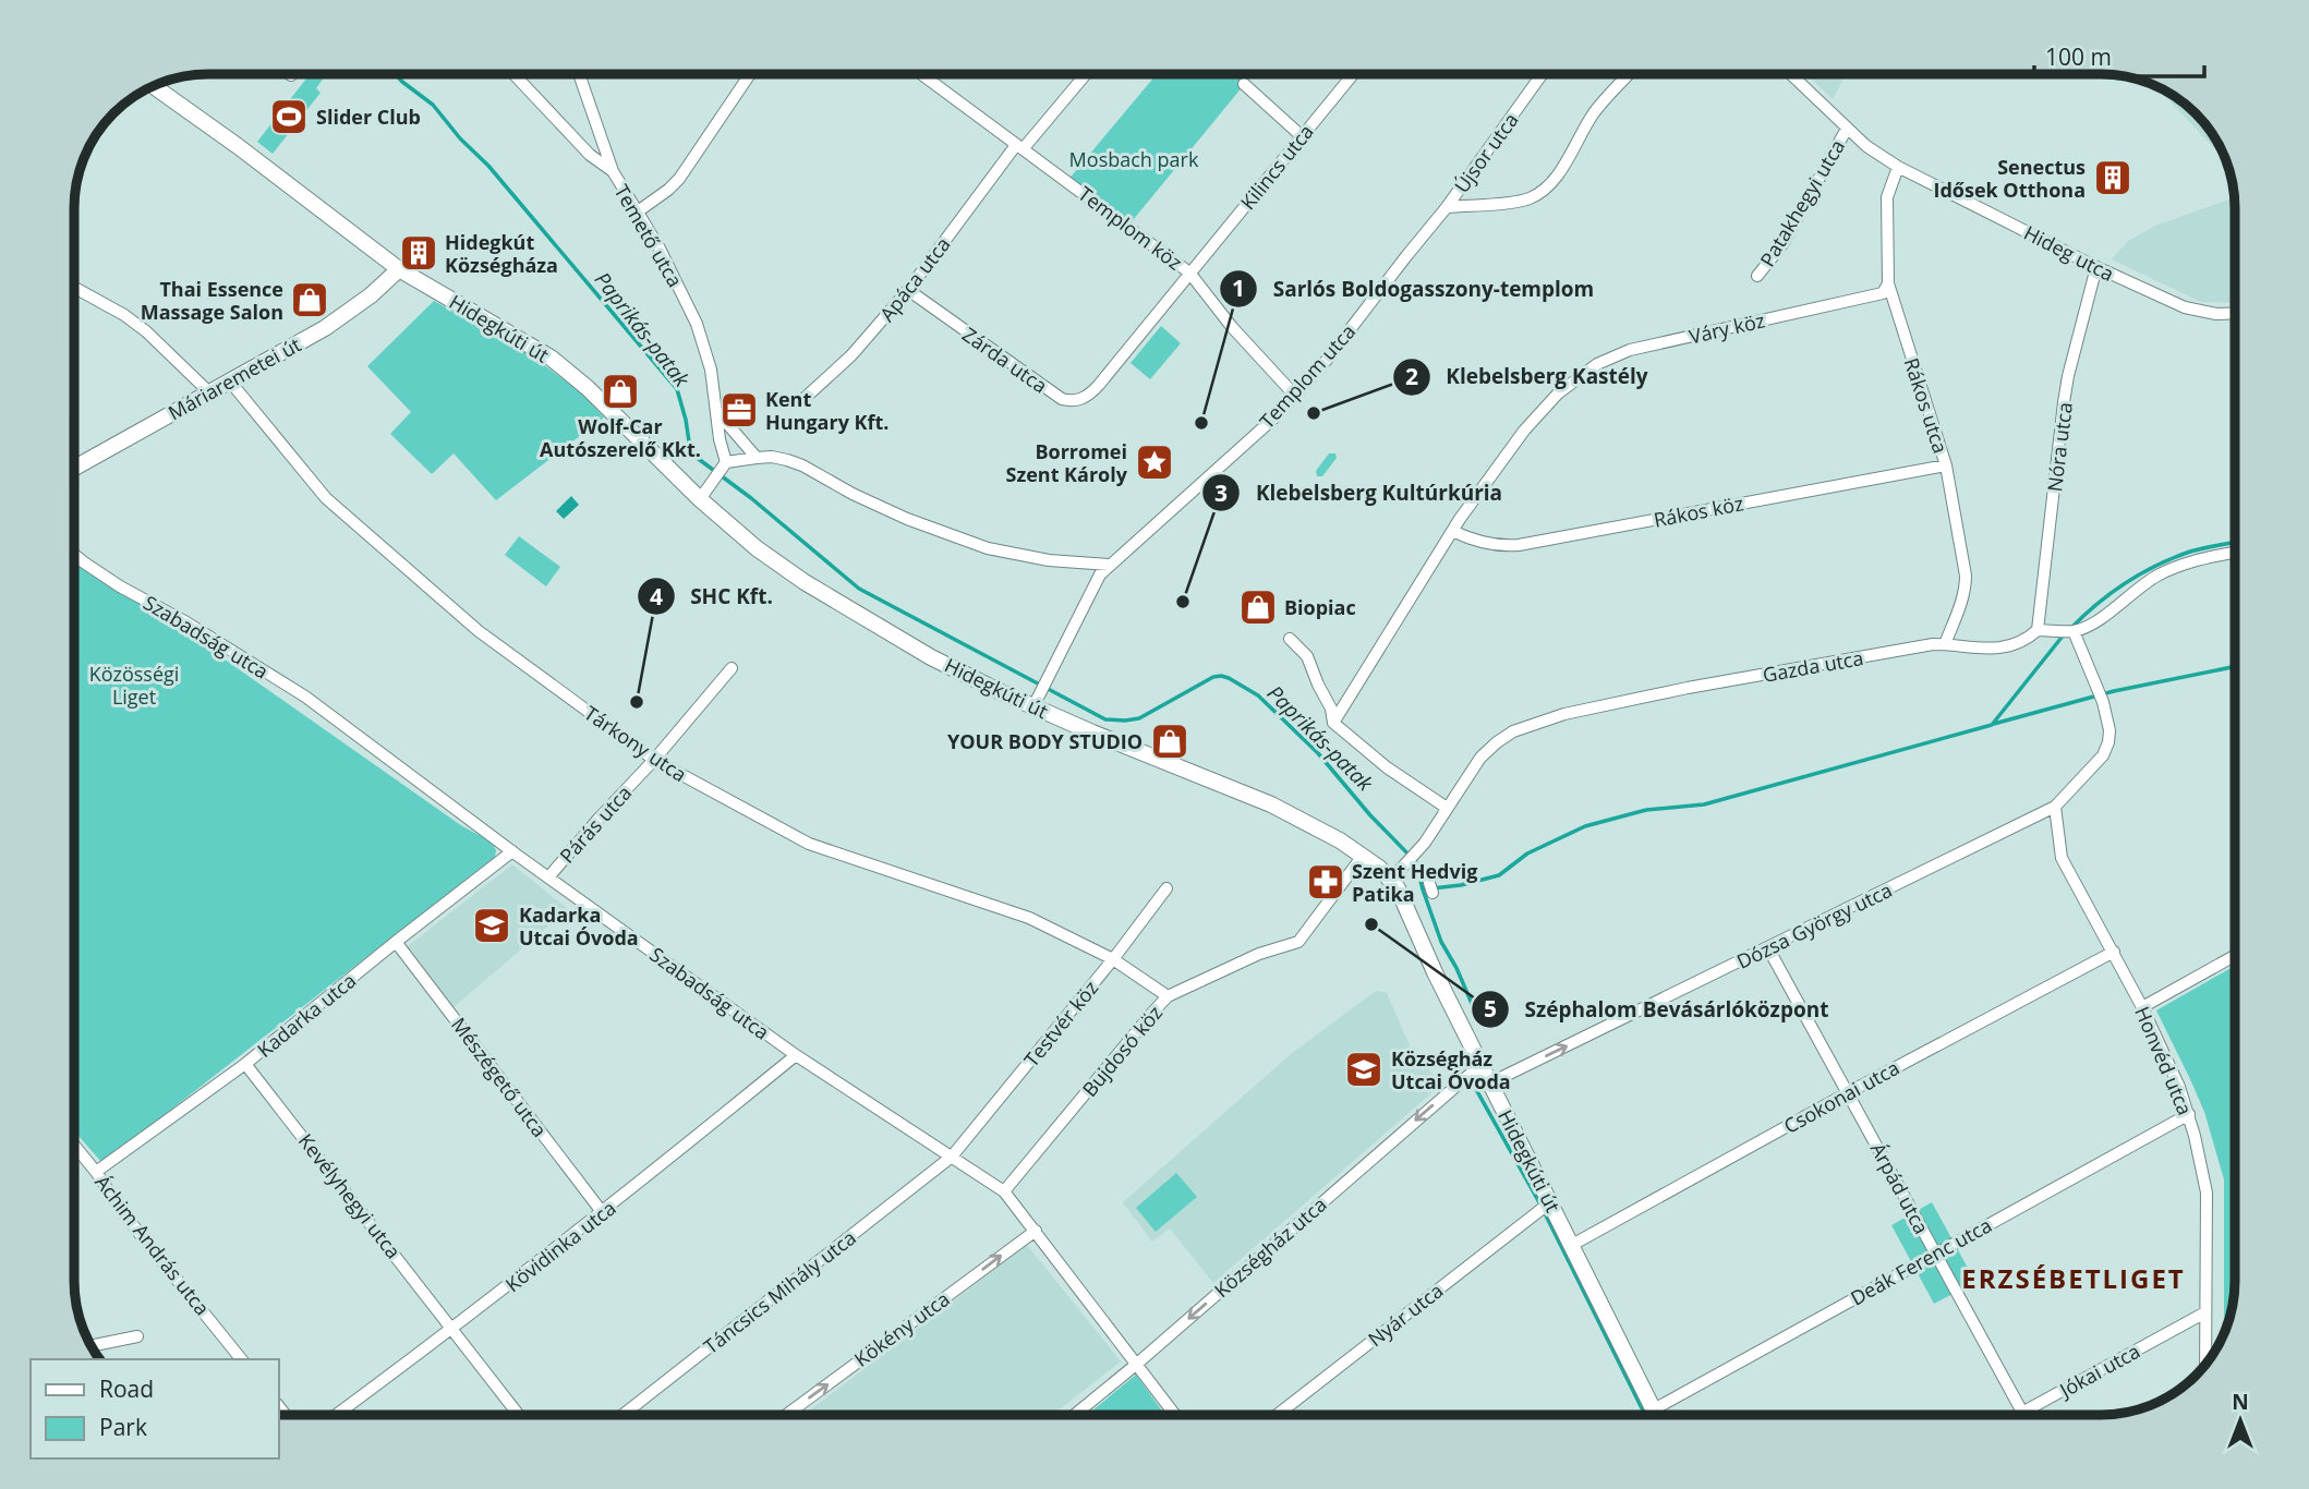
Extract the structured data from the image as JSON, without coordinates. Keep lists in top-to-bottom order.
{
  "streets": {
    "main road": ["Hidegkúti út", "Máriaremetei út"],
    "street": [
      "Újsor utca",
      "Kilincs utca",
      "Patakhegyi utca",
      "Templom köz",
      "Temető utca",
      "Hideg utca",
      "Apáca utca",
      "Váry köz",
      "Zárda utca",
      "Templom utca",
      "Rákos utca",
      "Nóra utca",
      "Rákos köz",
      "Szabadság utca",
      "Gazda utca",
      "Tárkony utca",
      "Párás utca",
      "Dózsa György utca",
      "Kadarka utca",
      "Testvér köz",
      "Bujdosó köz",
      "Honvéd utca",
      "Mészégető utca",
      "Csokonai utca",
      "Árpád utca",
      "Kevélyhegyi utca",
      "Áchim András utca",
      "Kövidinka utca",
      "Községház utca",
      "Deák Ferenc utca",
      "Táncsics Mihály utca",
      "Nyár utca",
      "Kökény utca",
      "Jókai utca"
    ]
  },
  "crossings": [
    ["Újsor utca", "Templom utca"],
    ["Kilincs utca", "Templom köz"],
    ["Kilincs utca", "Zárda utca"],
    ["Patakhegyi utca", "Hideg utca"],
    ["Patakhegyi utca", "Rákos utca"],
    ["Templom köz", "Apáca utca"],
    ["Templom köz", "Zárda utca"],
    ["Templom köz", "Templom utca"],
    ["Hideg utca", "Rákos utca"],
    ["Hideg utca", "Nóra utca"],
    ["Apáca utca", "Zárda utca"],
    ["Hidegkúti út", "Templom utca"],
    ["Hidegkúti út", "Máriaremetei út"],
    ["Hidegkúti út", "Gazda utca"],
    ["Hidegkúti út", "Dózsa György utca"],
    ["Hidegkúti út", "Bujdosó köz"],
    ["Hidegkúti út", "Csokonai utca"],
    ["Hidegkúti út", "Községház utca"],
    ["Hidegkúti út", "Nyár utca"],
    ["Váry köz", "Rákos utca"],
    ["Váry köz", "Rákos köz"],
    ["Máriaremetei út", "Tárkony utca"],
    ["Rákos utca", "Rákos köz"],
    ["Rákos utca", "Gazda utca"],
    ["Nóra utca", "Gazda utca"],
    ["Szabadság utca", "Párás utca"],
    ["Szabadság utca", "Kadarka utca"],
    ["Szabadság utca", "Testvér köz"],
    ["Szabadság utca", "Bujdosó köz"],
    ["Szabadság utca", "Kövidinka utca"],
    ["Szabadság utca", "Községház utca"],
    ["Szabadság utca", "Táncsics Mihály utca"],
    ["Szabadság utca", "Kökény utca"],
    ["Tárkony utca", "Párás utca"],
    ["Tárkony utca", "Testvér köz"],
    ["Tárkony utca", "Bujdosó köz"],
    ["Dózsa György utca", "Honvéd utca"],
    ["Dózsa György utca", "Árpád utca"],
    ["Kadarka utca", "Mészégető utca"],
    ["Kadarka utca", "Kevélyhegyi utca"],
    ["Kadarka utca", "Áchim András utca"],
    ["Testvér köz", "Táncsics Mihály utca"],
    ["Honvéd utca", "Csokonai utca"],
    ["Honvéd utca", "Deák Ferenc utca"],
    ["Honvéd utca", "Jókai utca"],
    ["Mészégető utca", "Kövidinka utca"],
    ["Csokonai utca", "Árpád utca"],
    ["Árpád utca", "Deák Ferenc utca"],
    ["Árpád utca", "Jókai utca"],
    ["Kevélyhegyi utca", "Kövidinka utca"]
  ],
  "one_way": ["Dózsa György utca", "Községház utca", "Kökény utca"],
  "districts": ["ERZSÉBETLIGET"],
  "water": ["Paprikás-patak"],
  "parks": ["Mosbach park", "Közösségi Liget"],
  "places": {
    "sports": ["Slider Club"],
    "building": ["Senectus Idősek Otthona", "Hidegkút Községháza"],
    "shop": [
      "Thai Essence Massage Salon",
      "Wolf-Car Autószerelő Kkt.",
      "Biopiac",
      "YOUR BODY STUDIO"
    ],
    "office": ["Kent Hungary Kft."],
    "other": [
      "Klebelsberg Kastély",
      "Sarlós Boldogasszony-templom",
      "Klebelsberg Kultúrkúria",
      "SHC Kft.",
      "Széphalom Bevásárlóközpont"
    ],
    "place": ["Borromei Szent Károly"],
    "pharmacy": ["Szent Hedvig Patika"],
    "school or university": ["Kadarka Utcai Óvoda", "Községház Utcai Óvoda"]
  },
  "legend": ["Road", "Park"],
  "scale_bar": "100 m",
  "north": "top"
}
